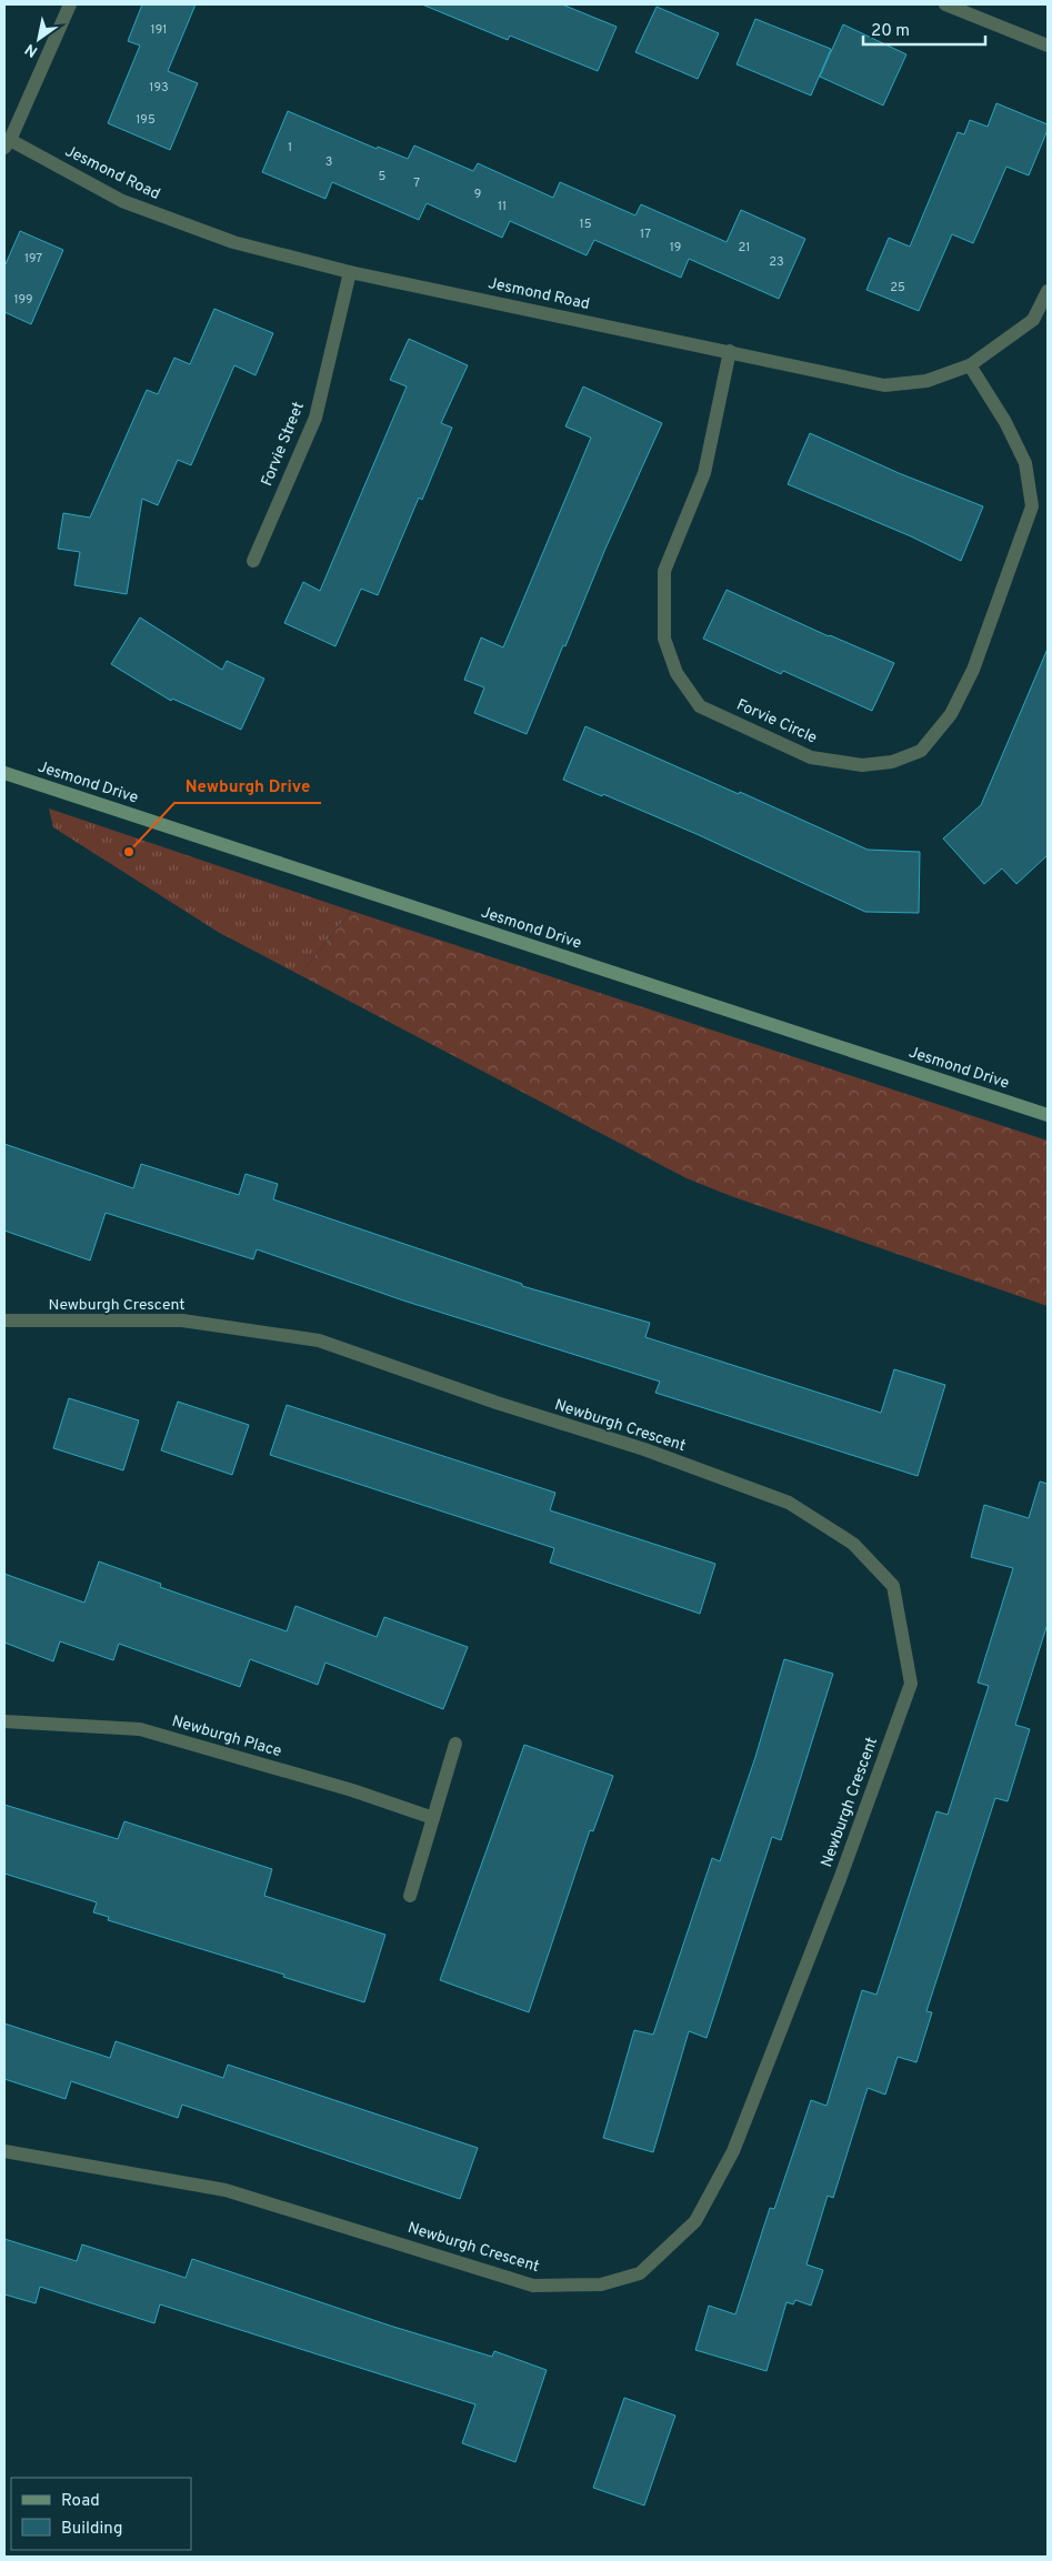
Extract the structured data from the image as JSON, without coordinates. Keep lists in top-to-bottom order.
{
  "streets": {
    "street": [
      "Jesmond Road",
      "Forvie Street",
      "Forvie Circle",
      "Jesmond Drive",
      "Newburgh Crescent",
      "Newburgh Place"
    ]
  },
  "crossings": [
    ["Jesmond Road", "Forvie Street"],
    ["Jesmond Road", "Forvie Circle"]
  ],
  "places": ["Newburgh Drive"],
  "house_numbers": [
    "191",
    "193",
    "195",
    "1",
    "3",
    "5",
    "7",
    "9",
    "11",
    "15",
    "17",
    "19",
    "21",
    "197",
    "23",
    "25",
    "199"
  ],
  "legend": ["Road", "Building"],
  "scale_bar": "20 m",
  "north": "bottom left"
}
